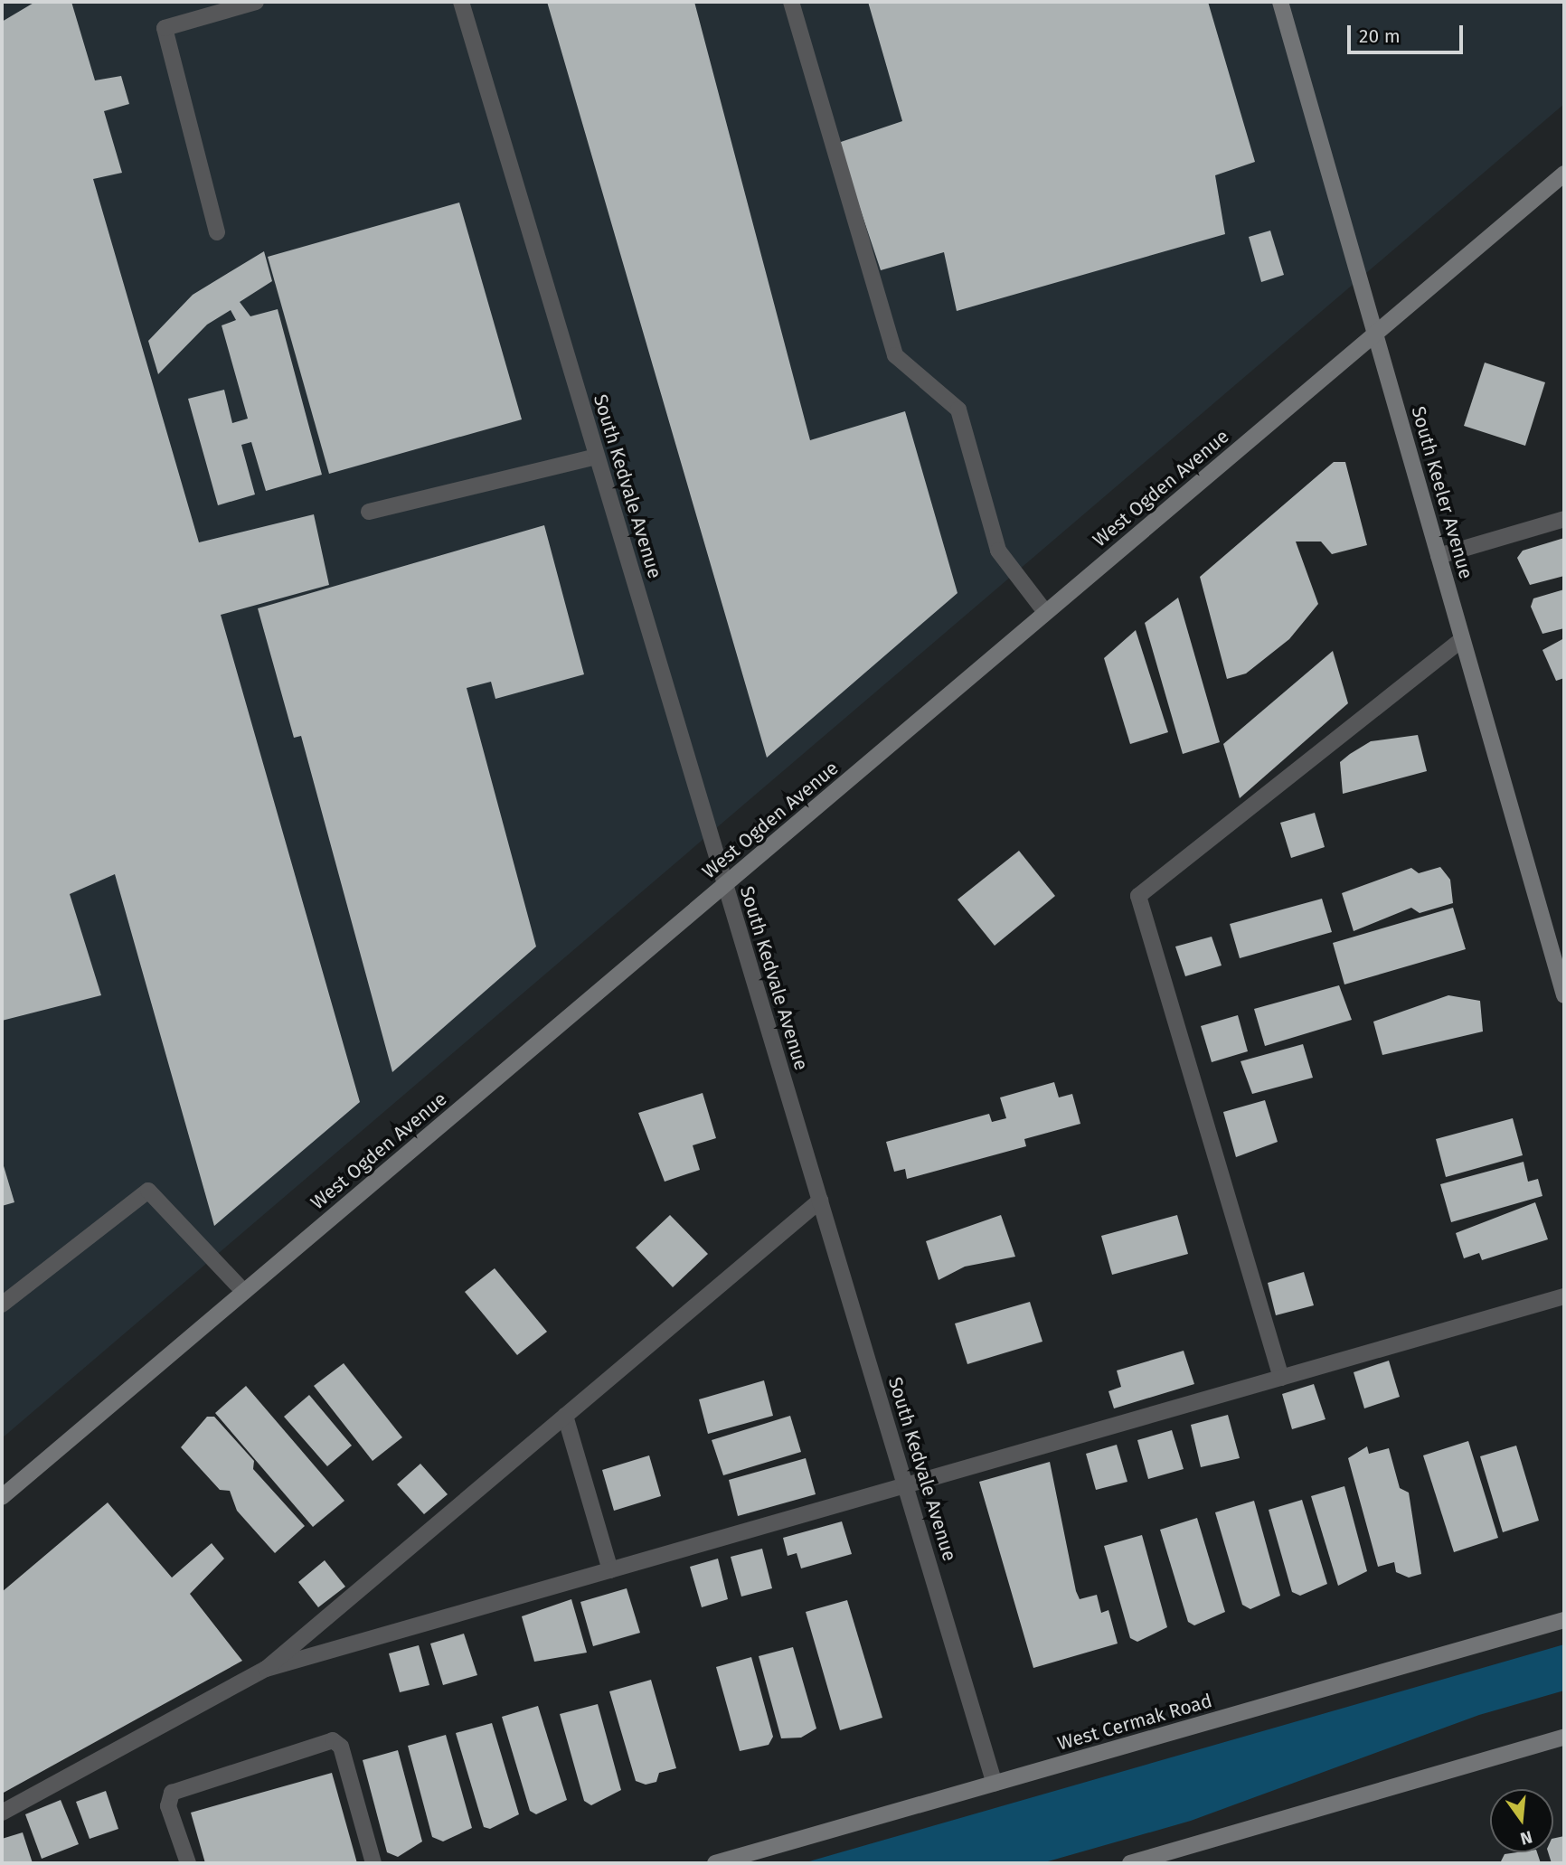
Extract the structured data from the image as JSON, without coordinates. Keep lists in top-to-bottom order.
{
  "streets": {
    "main road": ["West Ogden Avenue", "South Keeler Avenue", "West Cermak Road"],
    "street": ["South Kedvale Avenue"]
  },
  "crossings": [
    ["South Kedvale Avenue", "West Ogden Avenue"],
    ["South Kedvale Avenue", "West Cermak Road"],
    ["West Ogden Avenue", "South Keeler Avenue"]
  ],
  "scale_bar": "20 m",
  "north": "bottom"
}
